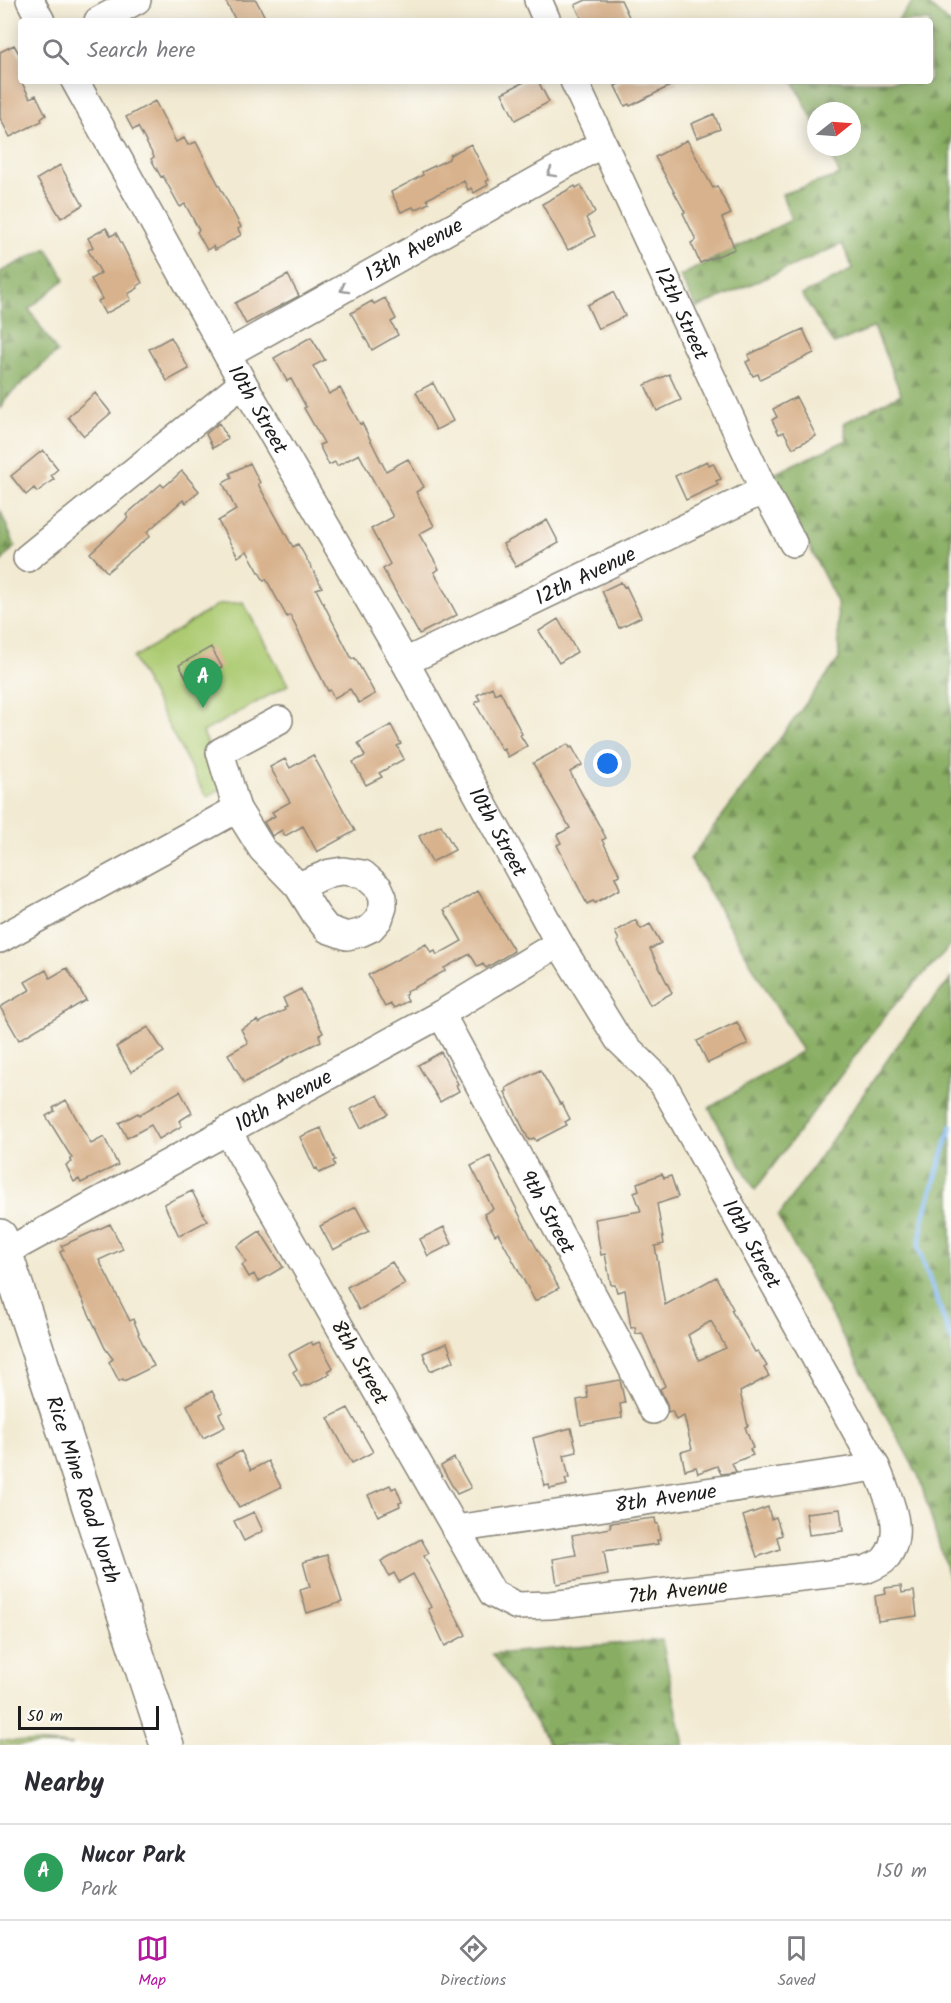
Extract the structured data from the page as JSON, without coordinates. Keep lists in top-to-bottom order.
{
  "streets": {
    "main road": ["Rice Mine Road North"],
    "street": [
      "13th Avenue",
      "12th Street",
      "10th Street",
      "12th Avenue",
      "10th Avenue",
      "9th Street",
      "8th Street",
      "8th Avenue",
      "7th Avenue"
    ]
  },
  "crossings": [
    ["13th Avenue", "12th Street"],
    ["13th Avenue", "10th Street"],
    ["12th Street", "12th Avenue"],
    ["10th Street", "12th Avenue"],
    ["10th Street", "10th Avenue"],
    ["10th Street", "8th Avenue"],
    ["10th Street", "7th Avenue"],
    ["10th Avenue", "9th Street"],
    ["10th Avenue", "8th Street"],
    ["10th Avenue", "Rice Mine Road North"],
    ["8th Street", "8th Avenue"],
    ["8th Street", "7th Avenue"]
  ],
  "one_way": ["13th Avenue"],
  "scale_bar": "50 m",
  "north": "right",
  "page": {
    "search": "Search here",
    "pins": "A",
    "scale": "50 m",
    "heading": "Nearby",
    "list": [
      {
        "mark": "A",
        "name": "Nucor Park",
        "note": "Park",
        "value": "150 m"
      }
    ],
    "nav": ["Map", "Directions", "Saved"]
  }
}
